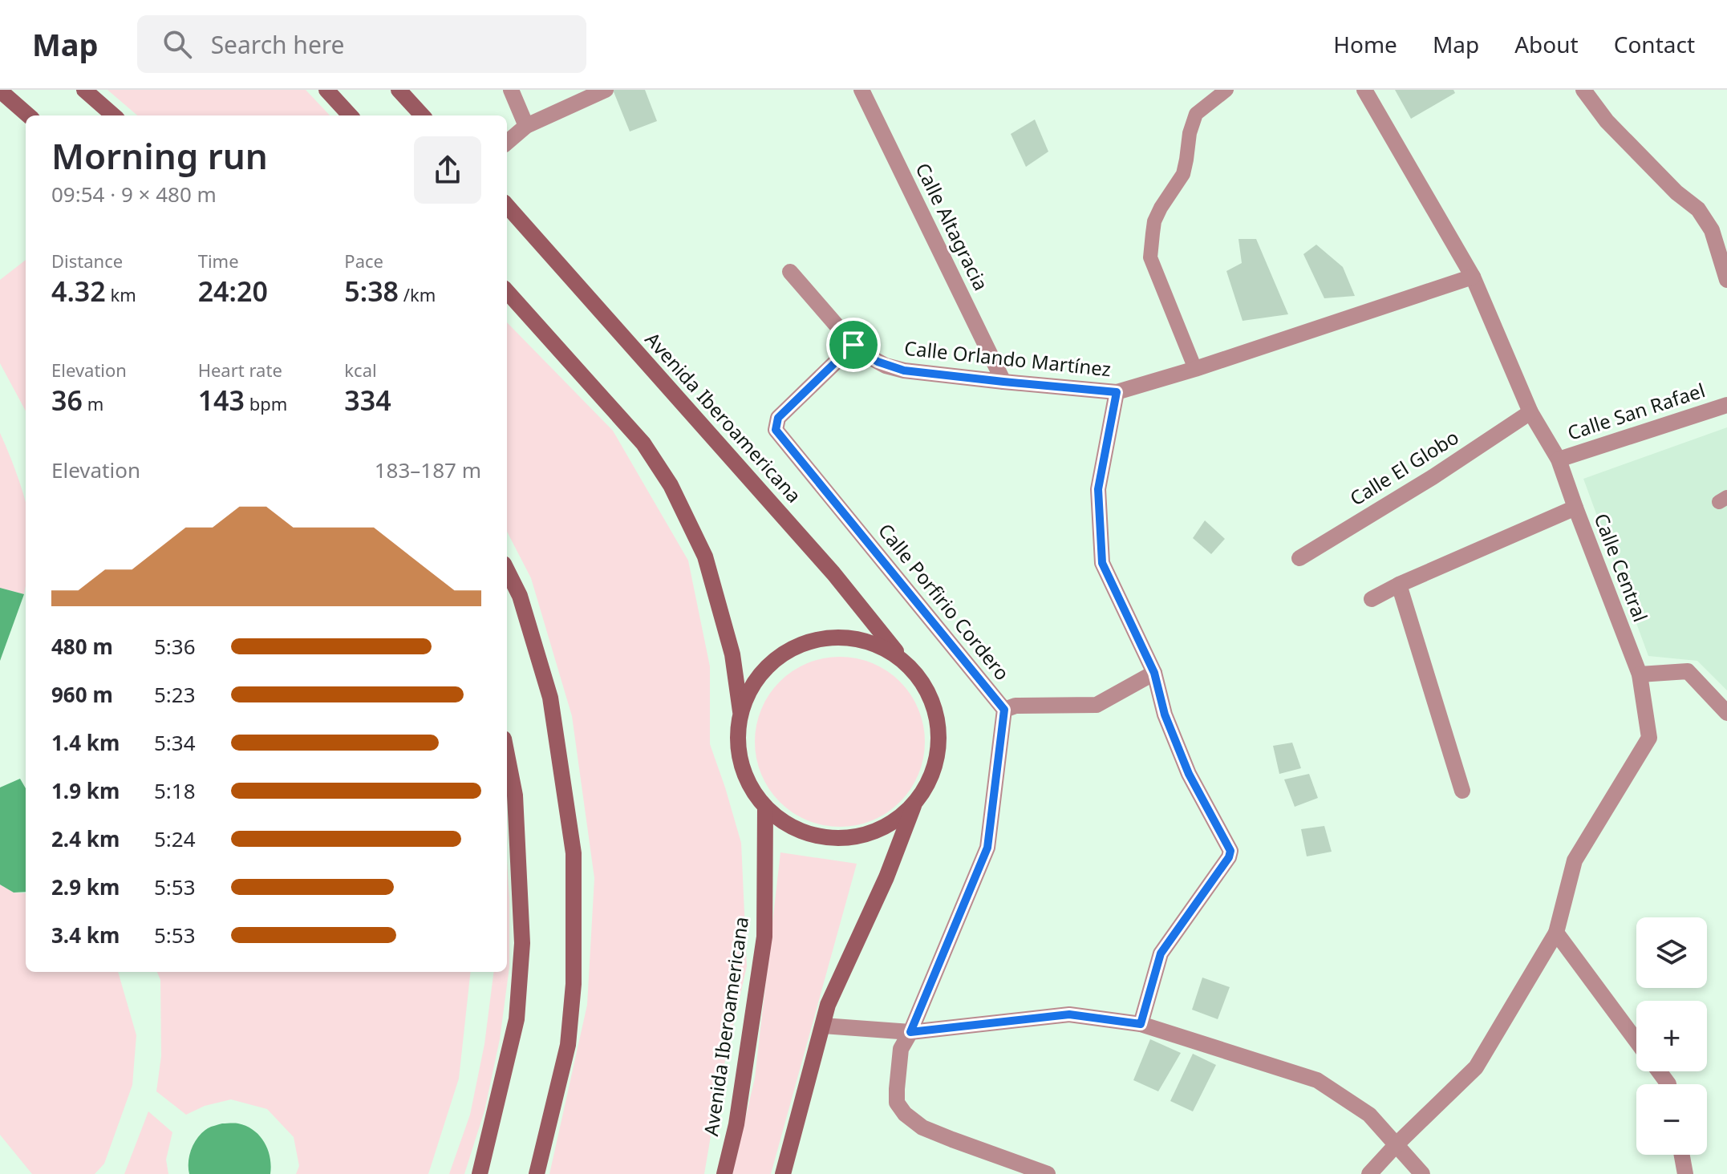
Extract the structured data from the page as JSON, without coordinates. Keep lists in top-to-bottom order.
{
  "streets": {
    "street": [
      "Calle Altagracia",
      "Calle Orlando Martínez",
      "Calle San Rafael",
      "Avenida Iberoamericana",
      "Calle El Globo",
      "Calle Central",
      "Calle Porfirio Cordero"
    ]
  },
  "crossings": [
    ["Calle Altagracia", "Calle Orlando Martínez"],
    ["Calle Orlando Martínez", "Calle Central"],
    ["Calle Orlando Martínez", "Calle Porfirio Cordero"],
    ["Calle San Rafael", "Calle Central"],
    ["Calle El Globo", "Calle Central"]
  ],
  "page": {
    "header": "Map",
    "search": "Search here",
    "nav": [
      "Home",
      "Map",
      "About",
      "Contact"
    ],
    "heading": ["Morning run", "09:54 · 9 × 480 m"],
    "stats": [
      ["Distance", "4.32 km"],
      ["Time", "24:20"],
      ["Pace", "5:38 /km"],
      ["Elevation", "36 m"],
      ["Heart rate", "143 bpm"],
      ["kcal", "334"]
    ],
    "chart": ["Elevation", "183–187 m"],
    "list": [
      {
        "name": "480 m",
        "note": "5:36"
      },
      {
        "name": "960 m",
        "note": "5:23"
      },
      {
        "name": "1.4 km",
        "note": "5:34"
      },
      {
        "name": "1.9 km",
        "note": "5:18"
      },
      {
        "name": "2.4 km",
        "note": "5:24"
      },
      {
        "name": "2.9 km",
        "note": "5:53"
      },
      {
        "name": "3.4 km",
        "note": "5:53"
      }
    ],
    "map_buttons": ["+", "−"]
  }
}
